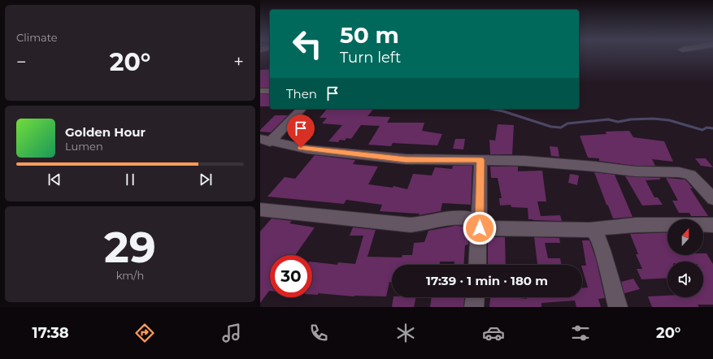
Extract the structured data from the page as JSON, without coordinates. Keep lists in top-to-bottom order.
{
  "north": "top",
  "page": {
    "tile": [
      "Climate",
      ["29", "km/h"]
    ],
    "turn": ["50 m", "Turn left"],
    "heat": ["−", "20°", "+"],
    "then": "Then",
    "song": ["Golden Hour", "Lumen"],
    "limit": "30",
    "trip": "17:39 · 1 min · 180 m",
    "tabs": ["17:38", "20°"]
  }
}
